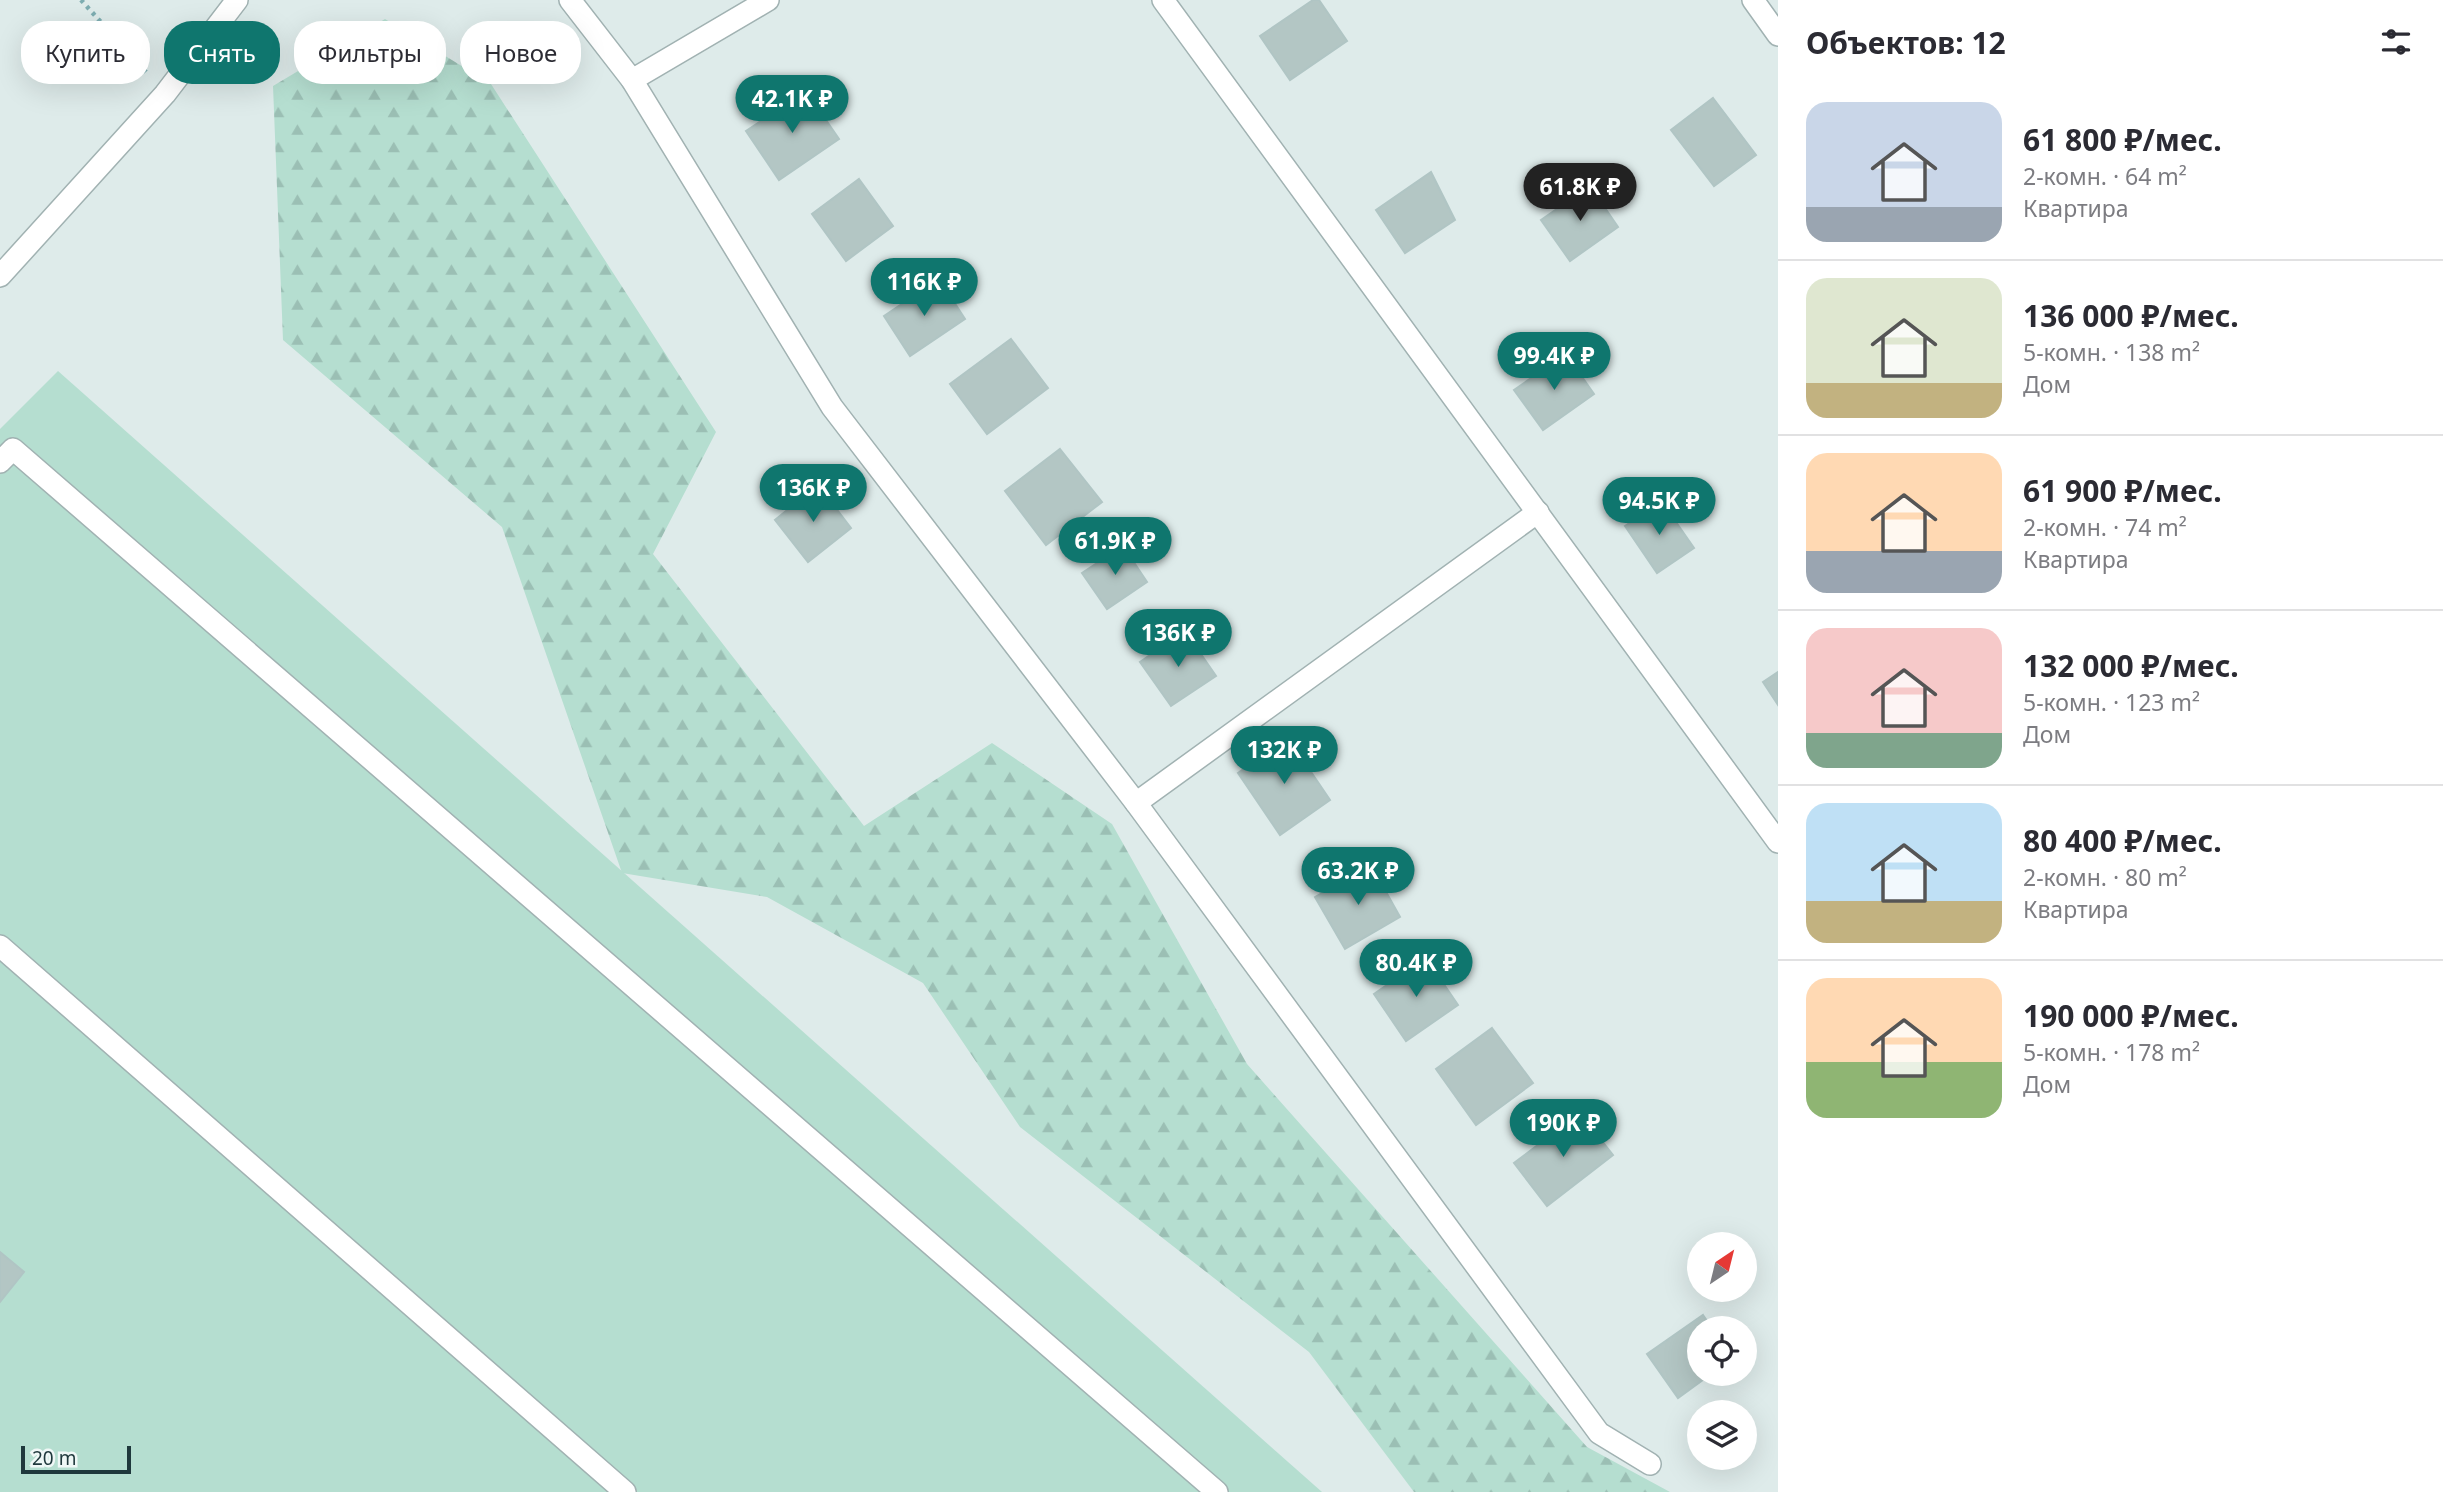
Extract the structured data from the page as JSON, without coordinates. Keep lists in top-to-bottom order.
{
  "scale_bar": "20 m",
  "north": "top right",
  "page": {
    "heading": "Объектов: 12",
    "chip": [
      "Купить",
      "Снять",
      "Фильтры",
      "Новое"
    ],
    "price": [
      "42.1K ₽",
      "61.8K ₽",
      "116K ₽",
      "99.4K ₽",
      "136K ₽",
      "94.5K ₽",
      "61.9K ₽",
      "136K ₽",
      "132K ₽",
      "63.2K ₽",
      "80.4K ₽",
      "190K ₽"
    ],
    "list": [
      {
        "name": "61 800 ₽/мес.",
        "note": "2-комн. · 64 m² · Квартира"
      },
      {
        "name": "136 000 ₽/мес.",
        "note": "5-комн. · 138 m² · Дом"
      },
      {
        "name": "61 900 ₽/мес.",
        "note": "2-комн. · 74 m² · Квартира"
      },
      {
        "name": "132 000 ₽/мес.",
        "note": "5-комн. · 123 m² · Дом"
      },
      {
        "name": "80 400 ₽/мес.",
        "note": "2-комн. · 80 m² · Квартира"
      },
      {
        "name": "190 000 ₽/мес.",
        "note": "5-комн. · 178 m² · Дом"
      }
    ],
    "scale": "20 m"
  }
}
